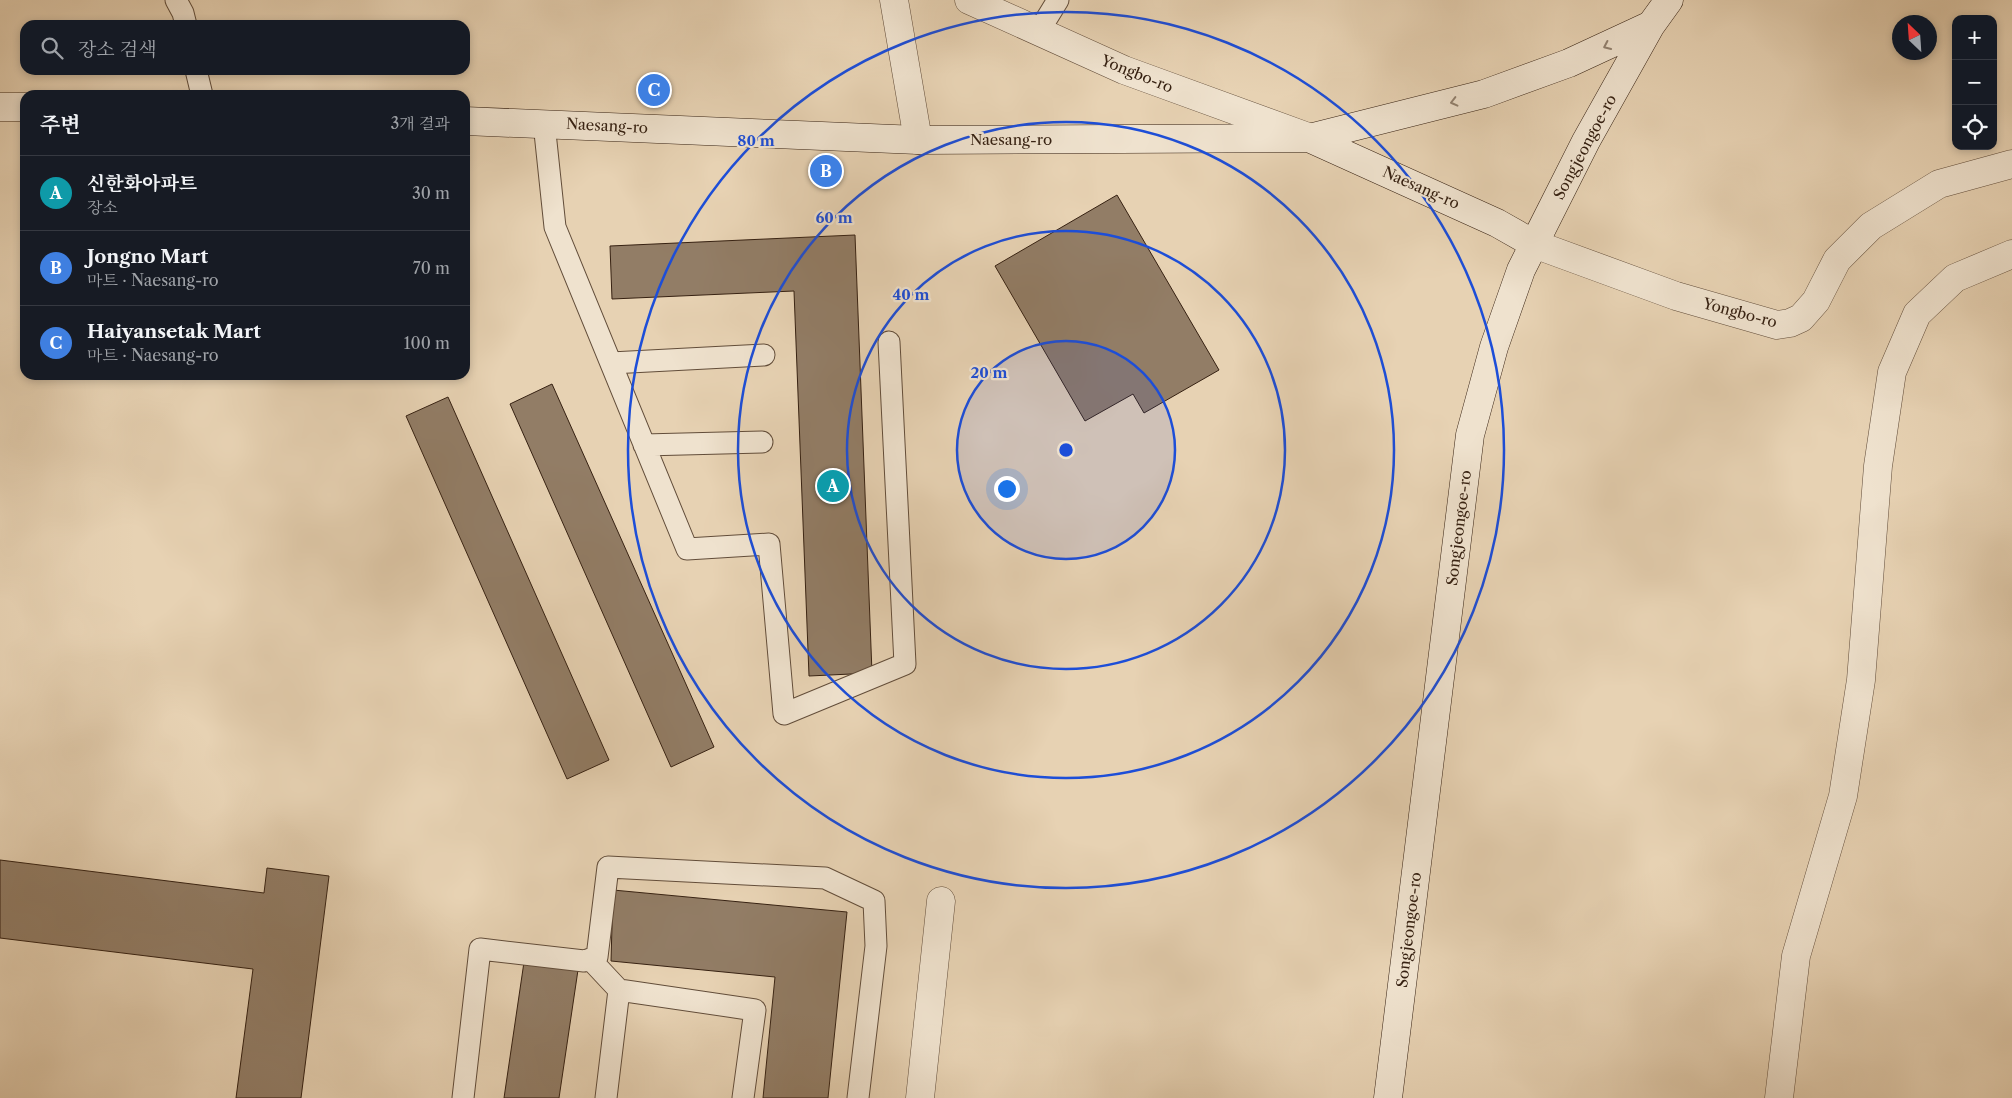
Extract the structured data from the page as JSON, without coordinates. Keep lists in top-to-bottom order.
{
  "streets": {
    "street": ["Yongbo-ro", "Naesang-ro", "Songjeongoe-ro"]
  },
  "crossings": [
    ["Yongbo-ro", "Naesang-ro"],
    ["Yongbo-ro", "Songjeongoe-ro"],
    ["Naesang-ro", "Songjeongoe-ro"]
  ],
  "north": "top left",
  "page": {
    "map_buttons": ["+", "−"],
    "search": "장소 검색",
    "pins": ["C", "B", "A"],
    "heading": ["주변", "3개 결과"],
    "list": [
      {
        "mark": "A",
        "name": "신한화아파트",
        "note": "장소",
        "value": "30 m"
      },
      {
        "mark": "B",
        "name": "Jongno Mart",
        "note": "마트 · Naesang-ro",
        "value": "70 m"
      },
      {
        "mark": "C",
        "name": "Haiyansetak Mart",
        "note": "마트 · Naesang-ro",
        "value": "100 m"
      }
    ]
  },
  "rings": [
    "80 m",
    "60 m",
    "40 m",
    "20 m"
  ]
}
